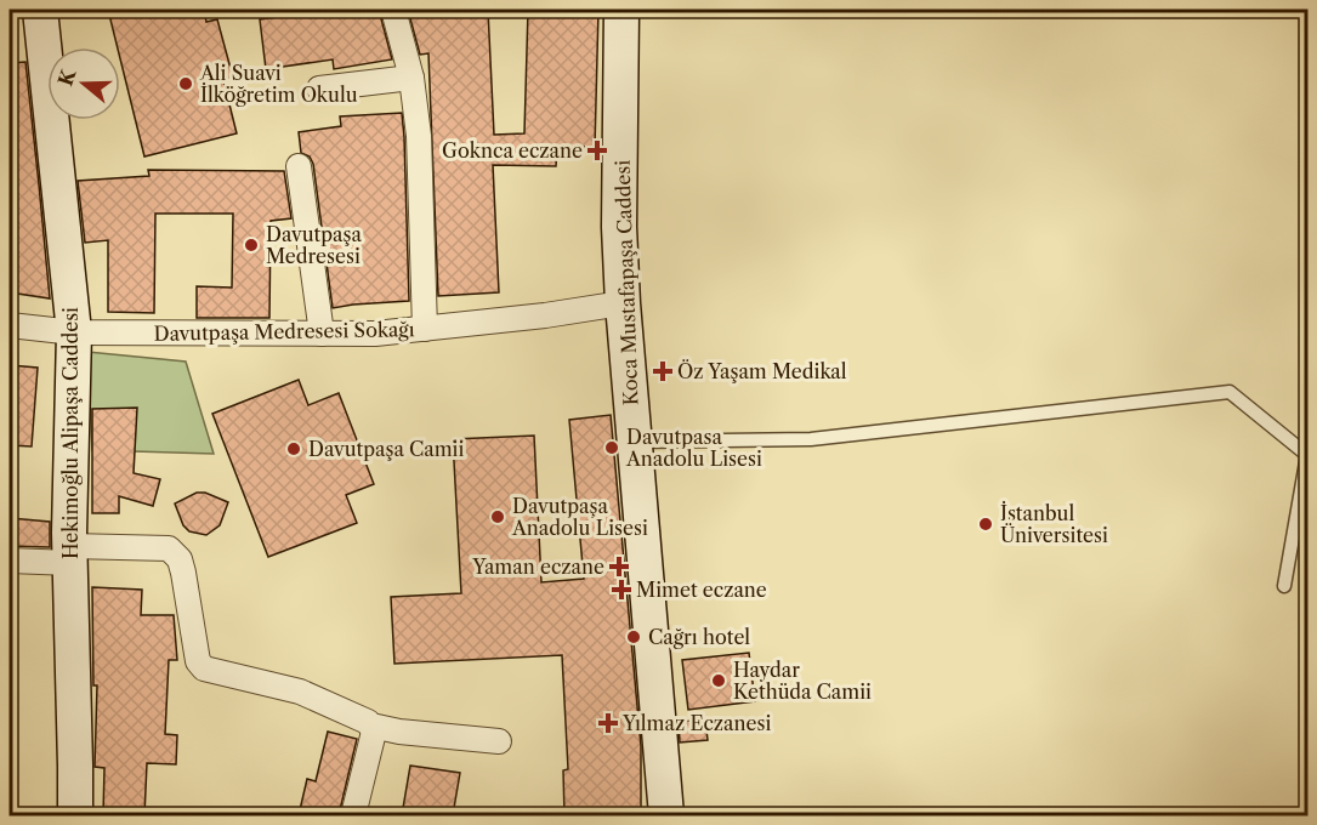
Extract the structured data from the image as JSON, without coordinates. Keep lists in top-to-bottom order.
{
  "streets": {
    "street": ["Koca Mustafapaşa Caddesi", "Davutpaşa Medresesi Sokağı", "Hekimoğlu Alipaşa Caddesi"]
  },
  "crossings": [
    ["Koca Mustafapaşa Caddesi", "Davutpaşa Medresesi Sokağı"],
    ["Davutpaşa Medresesi Sokağı", "Hekimoğlu Alipaşa Caddesi"]
  ],
  "places": {
    "other": [
      "Ali Suavi İlköğretim Okulu",
      "Davutpaşa Medresesi",
      "Davutpasa Anadolu Lisesi",
      "Davutpaşa Camii",
      "Davutpaşa Anadolu Lisesi",
      "İstanbul Üniversitesi",
      "Cağrı hotel",
      "Haydar Kethüda Camii"
    ],
    "health": [
      "Goknca eczane",
      "Öz Yaşam Medikal",
      "Yaman eczane",
      "Mimet eczane",
      "Yılmaz Eczanesi"
    ]
  },
  "north": "left"
}
